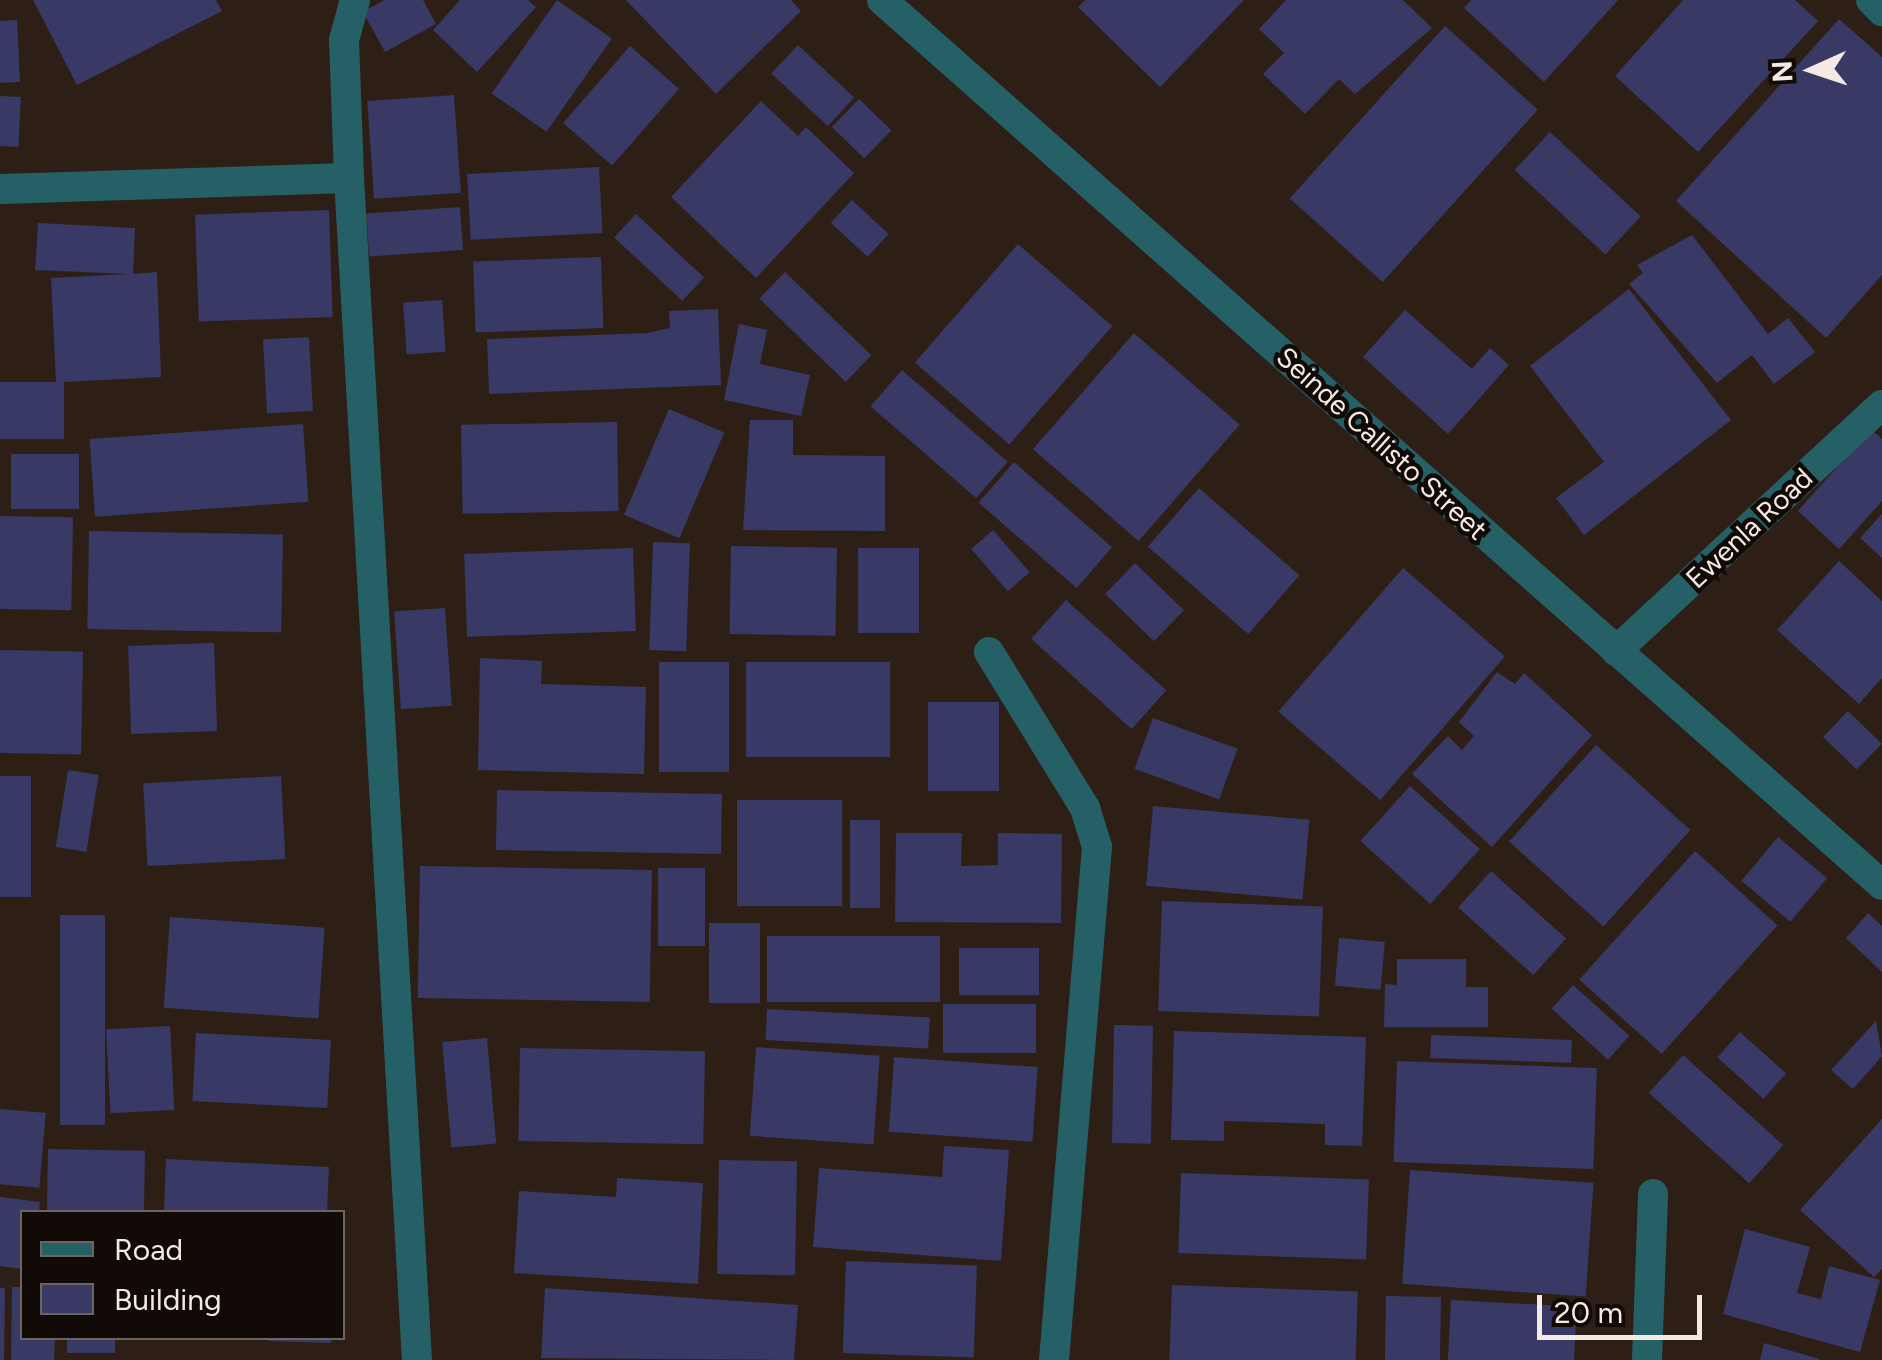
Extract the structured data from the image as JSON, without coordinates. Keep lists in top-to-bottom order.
{
  "streets": {
    "street": ["Seinde Callisto Street", "Ewenla Road"]
  },
  "crossings": [
    ["Seinde Callisto Street", "Ewenla Road"]
  ],
  "legend": ["Road", "Building"],
  "scale_bar": "20 m",
  "north": "left"
}
